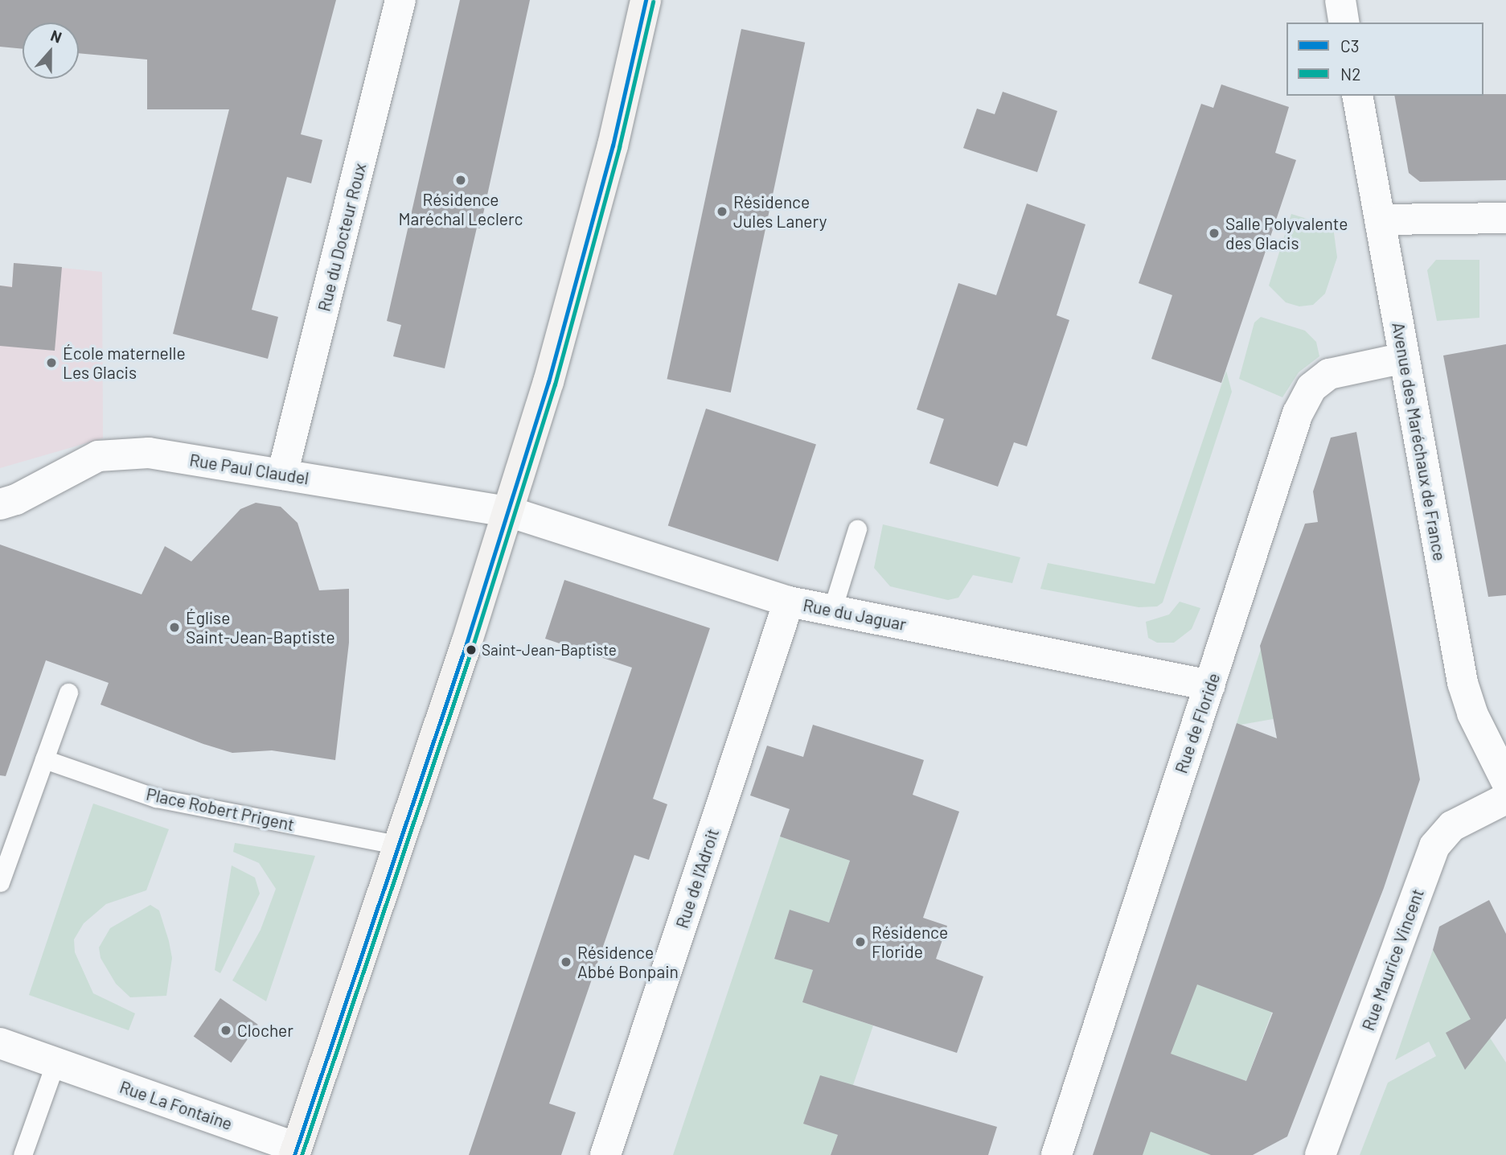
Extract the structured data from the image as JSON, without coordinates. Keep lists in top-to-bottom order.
{
  "streets": {
    "street": [
      "Rue du Docteur Roux",
      "Avenue des Maréchaux de France",
      "Rue Paul Claudel",
      "Rue du Jaguar",
      "Rue de Floride",
      "Rue de l'Adroit",
      "Rue Maurice Vincent",
      "Rue La Fontaine"
    ],
    "lane": ["Place Robert Prigent"]
  },
  "crossings": [
    ["Rue du Docteur Roux", "Rue Paul Claudel"],
    ["Avenue des Maréchaux de France", "Rue de Floride"],
    ["Rue Paul Claudel", "Rue du Jaguar"],
    ["Rue du Jaguar", "Rue de Floride"],
    ["Rue du Jaguar", "Rue de l'Adroit"]
  ],
  "places": [
    "Résidence Maréchal Leclerc",
    "Résidence Jules Lanery",
    "Salle Polyvalente des Glacis",
    "École maternelle Les Glacis",
    "Église Saint-Jean-Baptiste",
    "Saint-Jean-Baptiste",
    "Résidence Floride",
    "Résidence Abbé Bonpain",
    "Clocher"
  ],
  "lines": ["transit line C3", "transit line N2"],
  "legend": ["C3", "N2"],
  "north": "top"
}
